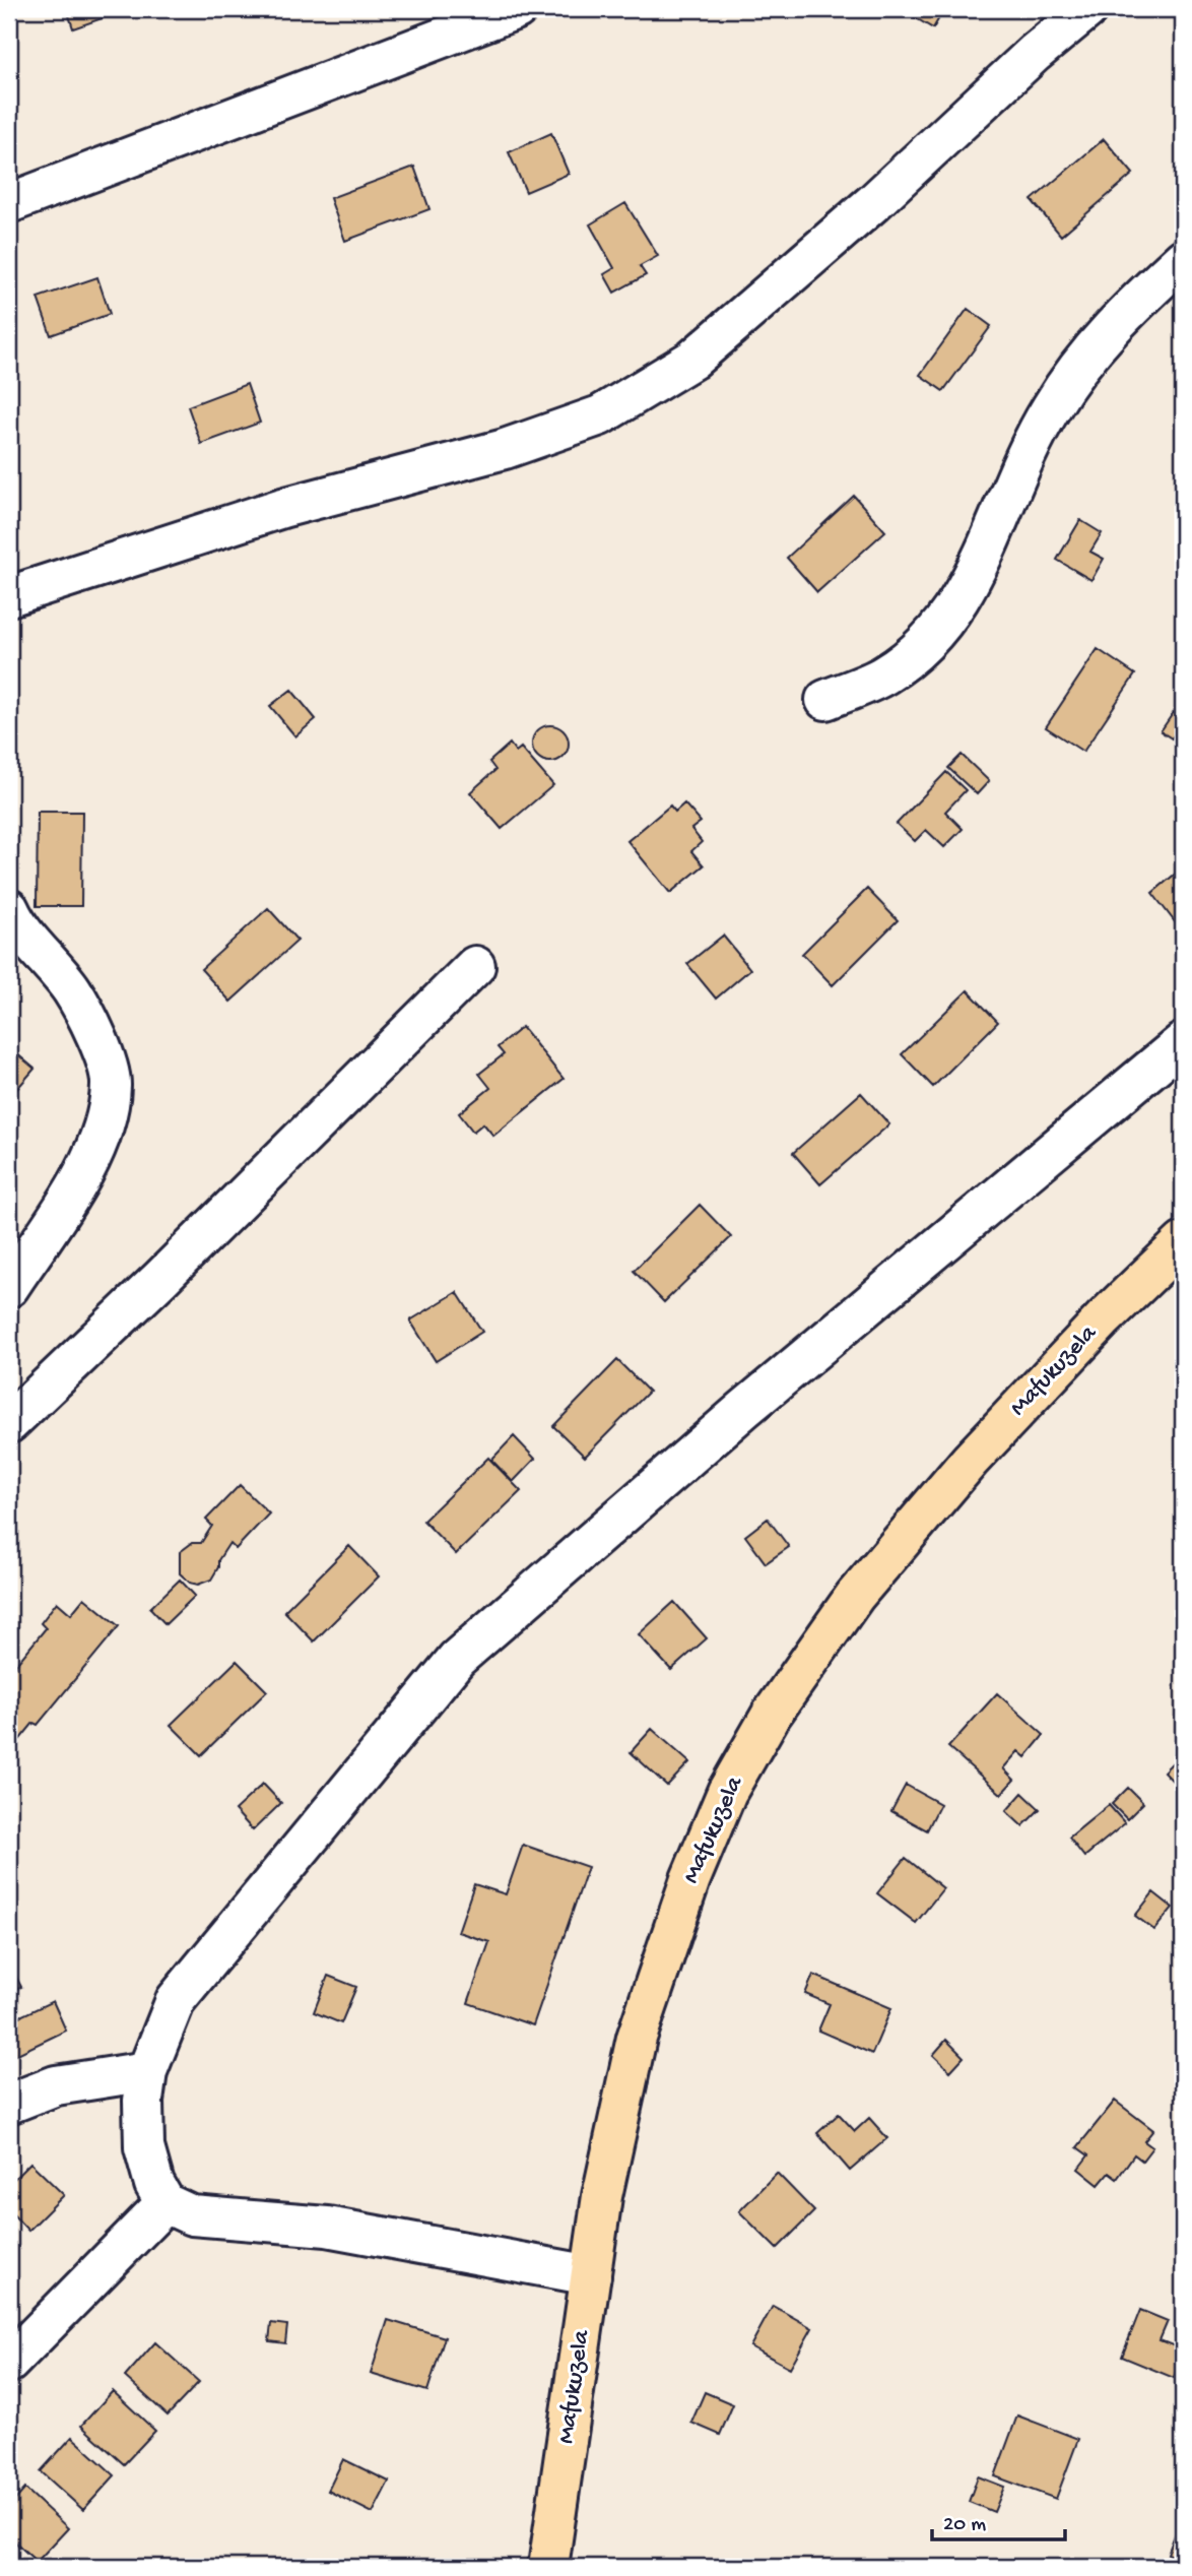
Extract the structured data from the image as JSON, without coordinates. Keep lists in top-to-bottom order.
{
  "streets": {
    "main road": ["Mafukuzela"]
  },
  "scale_bar": "20 m"
}
